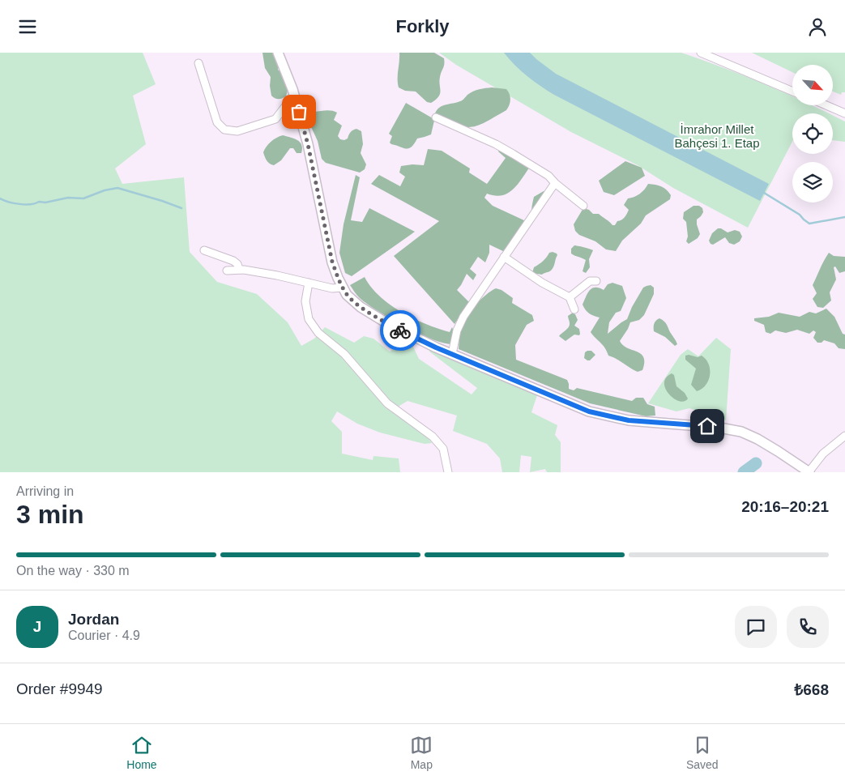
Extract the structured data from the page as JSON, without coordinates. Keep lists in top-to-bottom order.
{
  "parks": ["İmrahor Millet Bahçesi 1. Etap"],
  "north": "bottom right",
  "page": {
    "header": "Forkly",
    "heading": ["3 min", "Arriving in", "20:16–20:21"],
    "panel": [
      "Jordan",
      "Courier · 4.9",
      "Order #9949",
      "₺668"
    ],
    "bar": "On the way · 330 m",
    "round": "J",
    "tabs": ["Home", "Map", "Saved"]
  }
}
